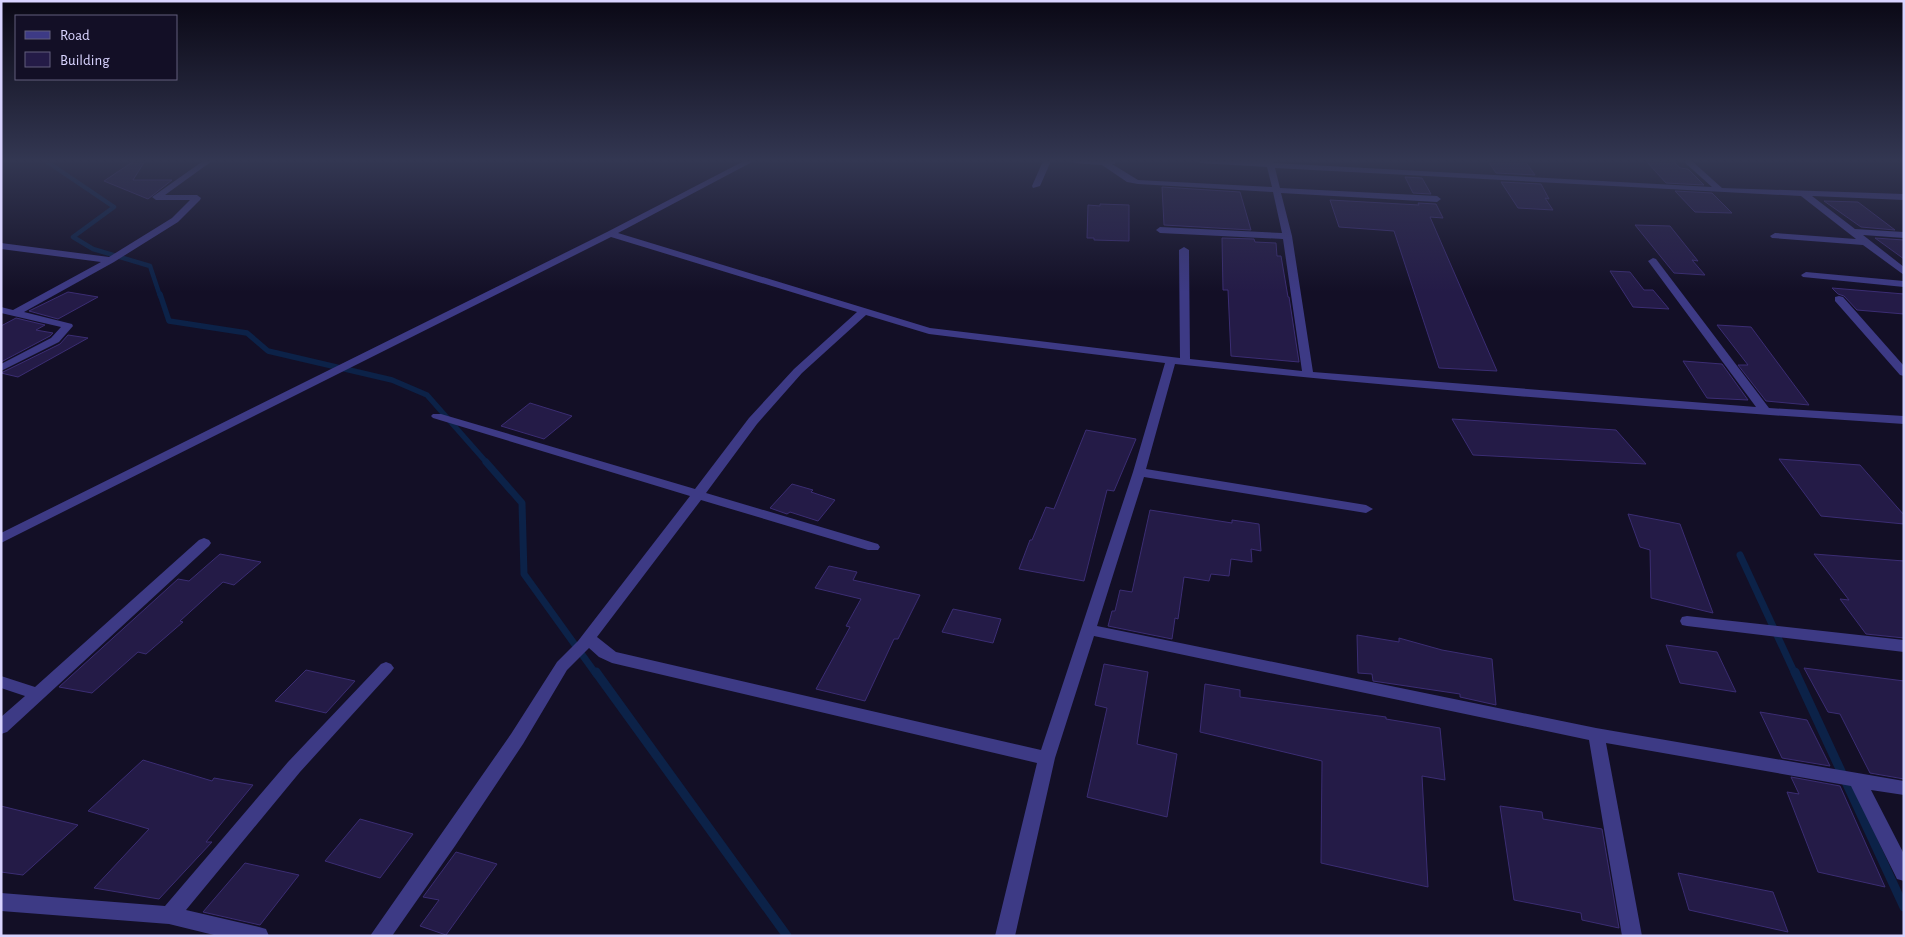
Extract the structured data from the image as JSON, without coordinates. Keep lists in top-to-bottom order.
{
  "legend": ["Road", "Building"]
}
